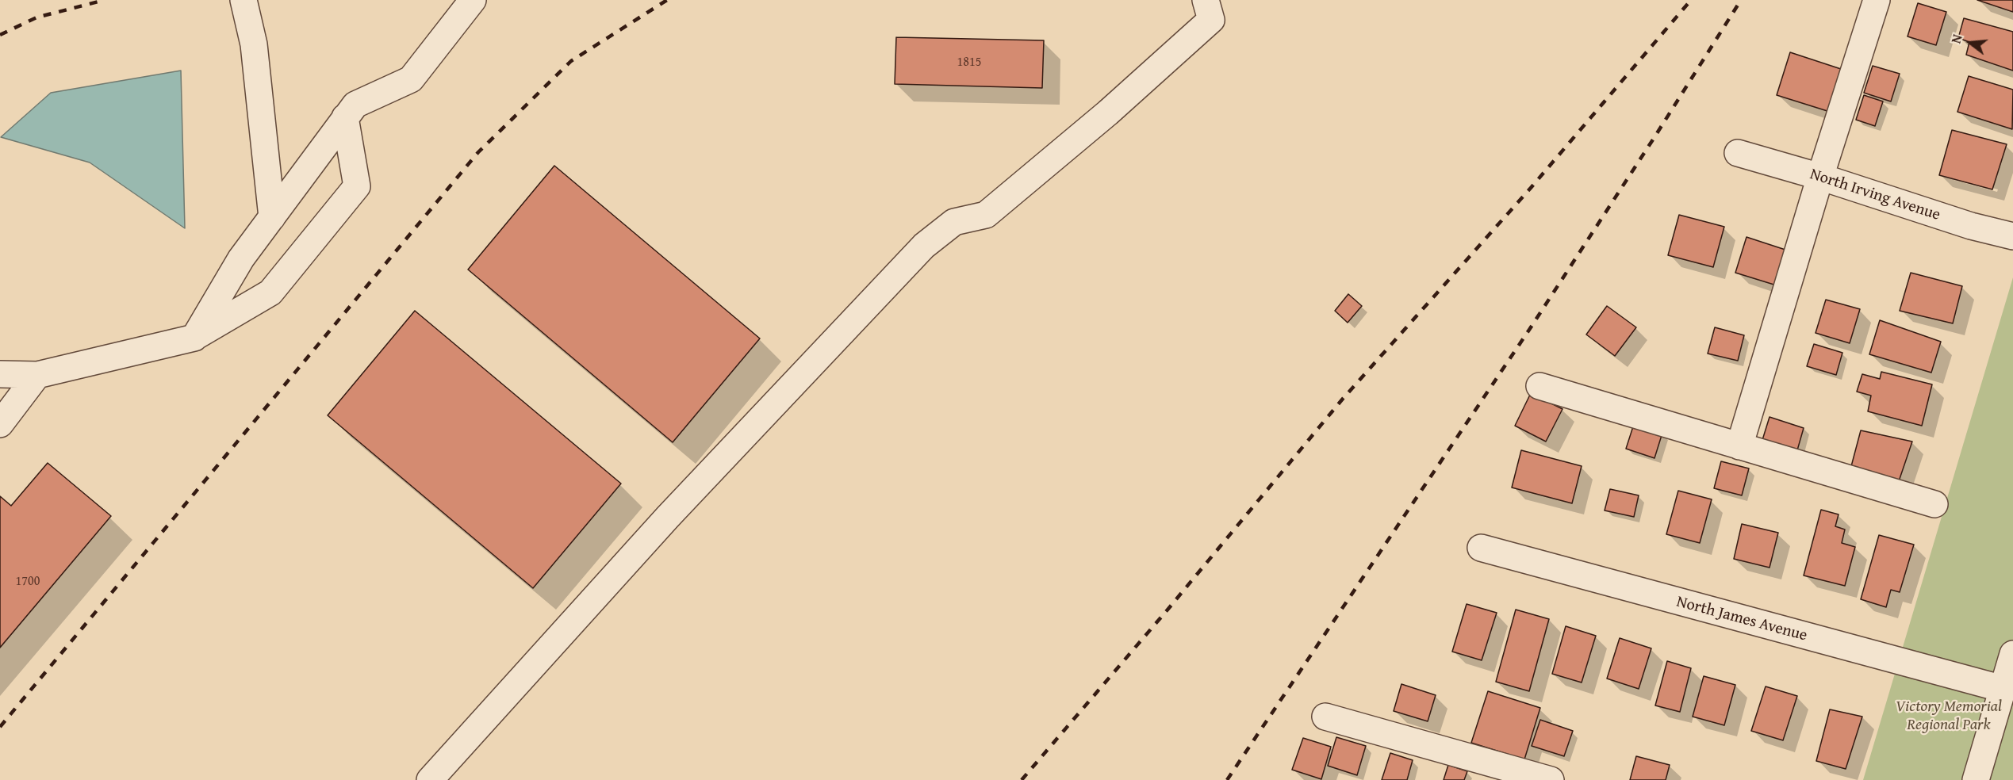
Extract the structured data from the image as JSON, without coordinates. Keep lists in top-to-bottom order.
{
  "streets": {
    "street": ["North Irving Avenue", "North James Avenue"]
  },
  "parks": ["Victory Memorial Regional Park"],
  "house_numbers": ["1815", "1700"],
  "north": "left"
}
